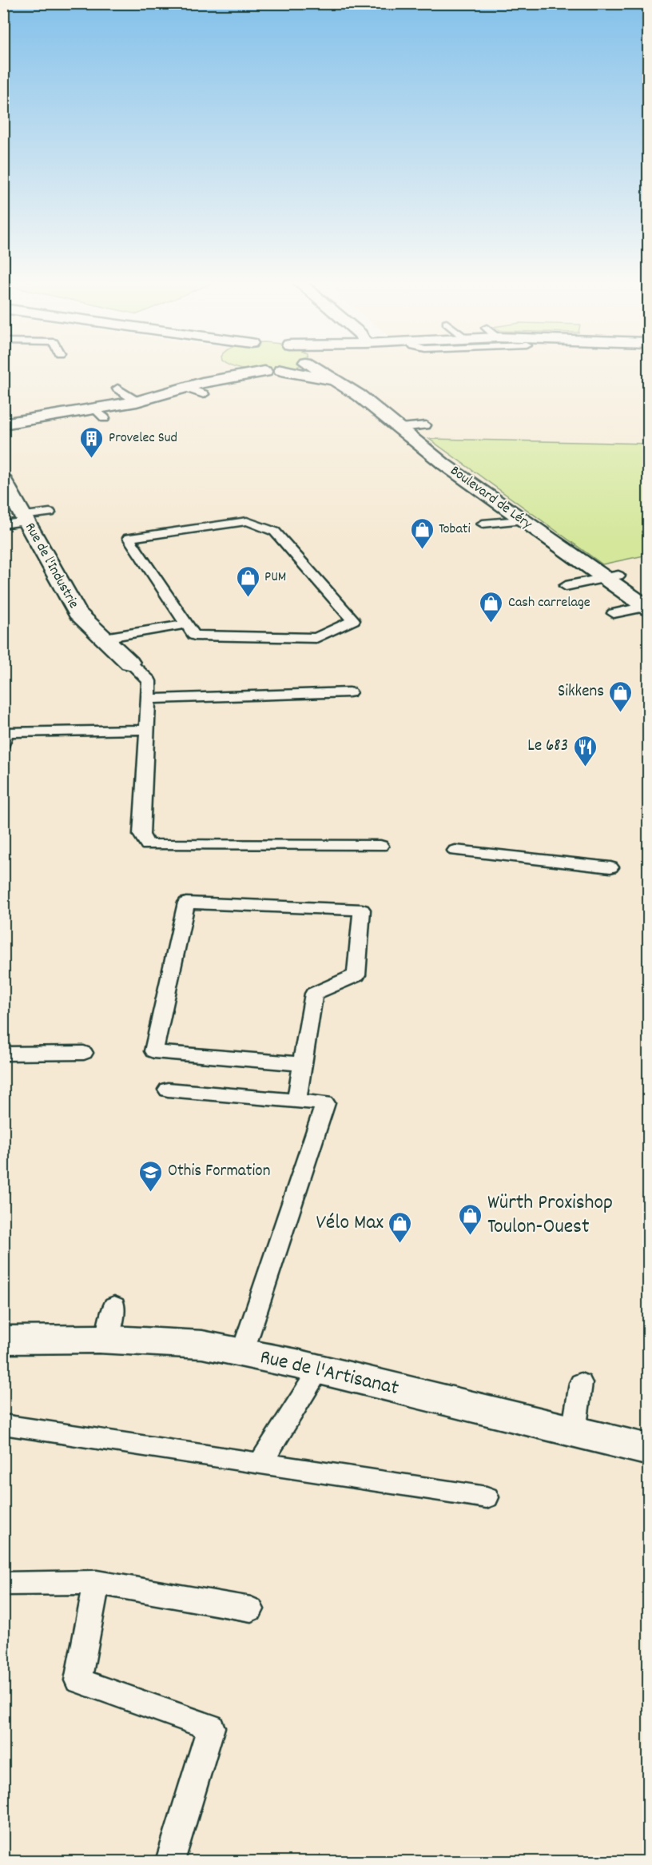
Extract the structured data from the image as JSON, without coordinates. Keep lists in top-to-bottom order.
{
  "streets": {
    "street": ["Boulevard de Léry", "Rue de l'Industrie", "Rue de l'Artisanat"]
  },
  "places": {
    "building": ["Provelec Sud"],
    "shop": [
      "Tobati",
      "PUM",
      "Cash carrelage",
      "Sikkens",
      "Würth Proxishop Toulon-Ouest",
      "Vélo Max"
    ],
    "restaurant": ["Le 683"],
    "school or university": ["Othis Formation"]
  }
}
